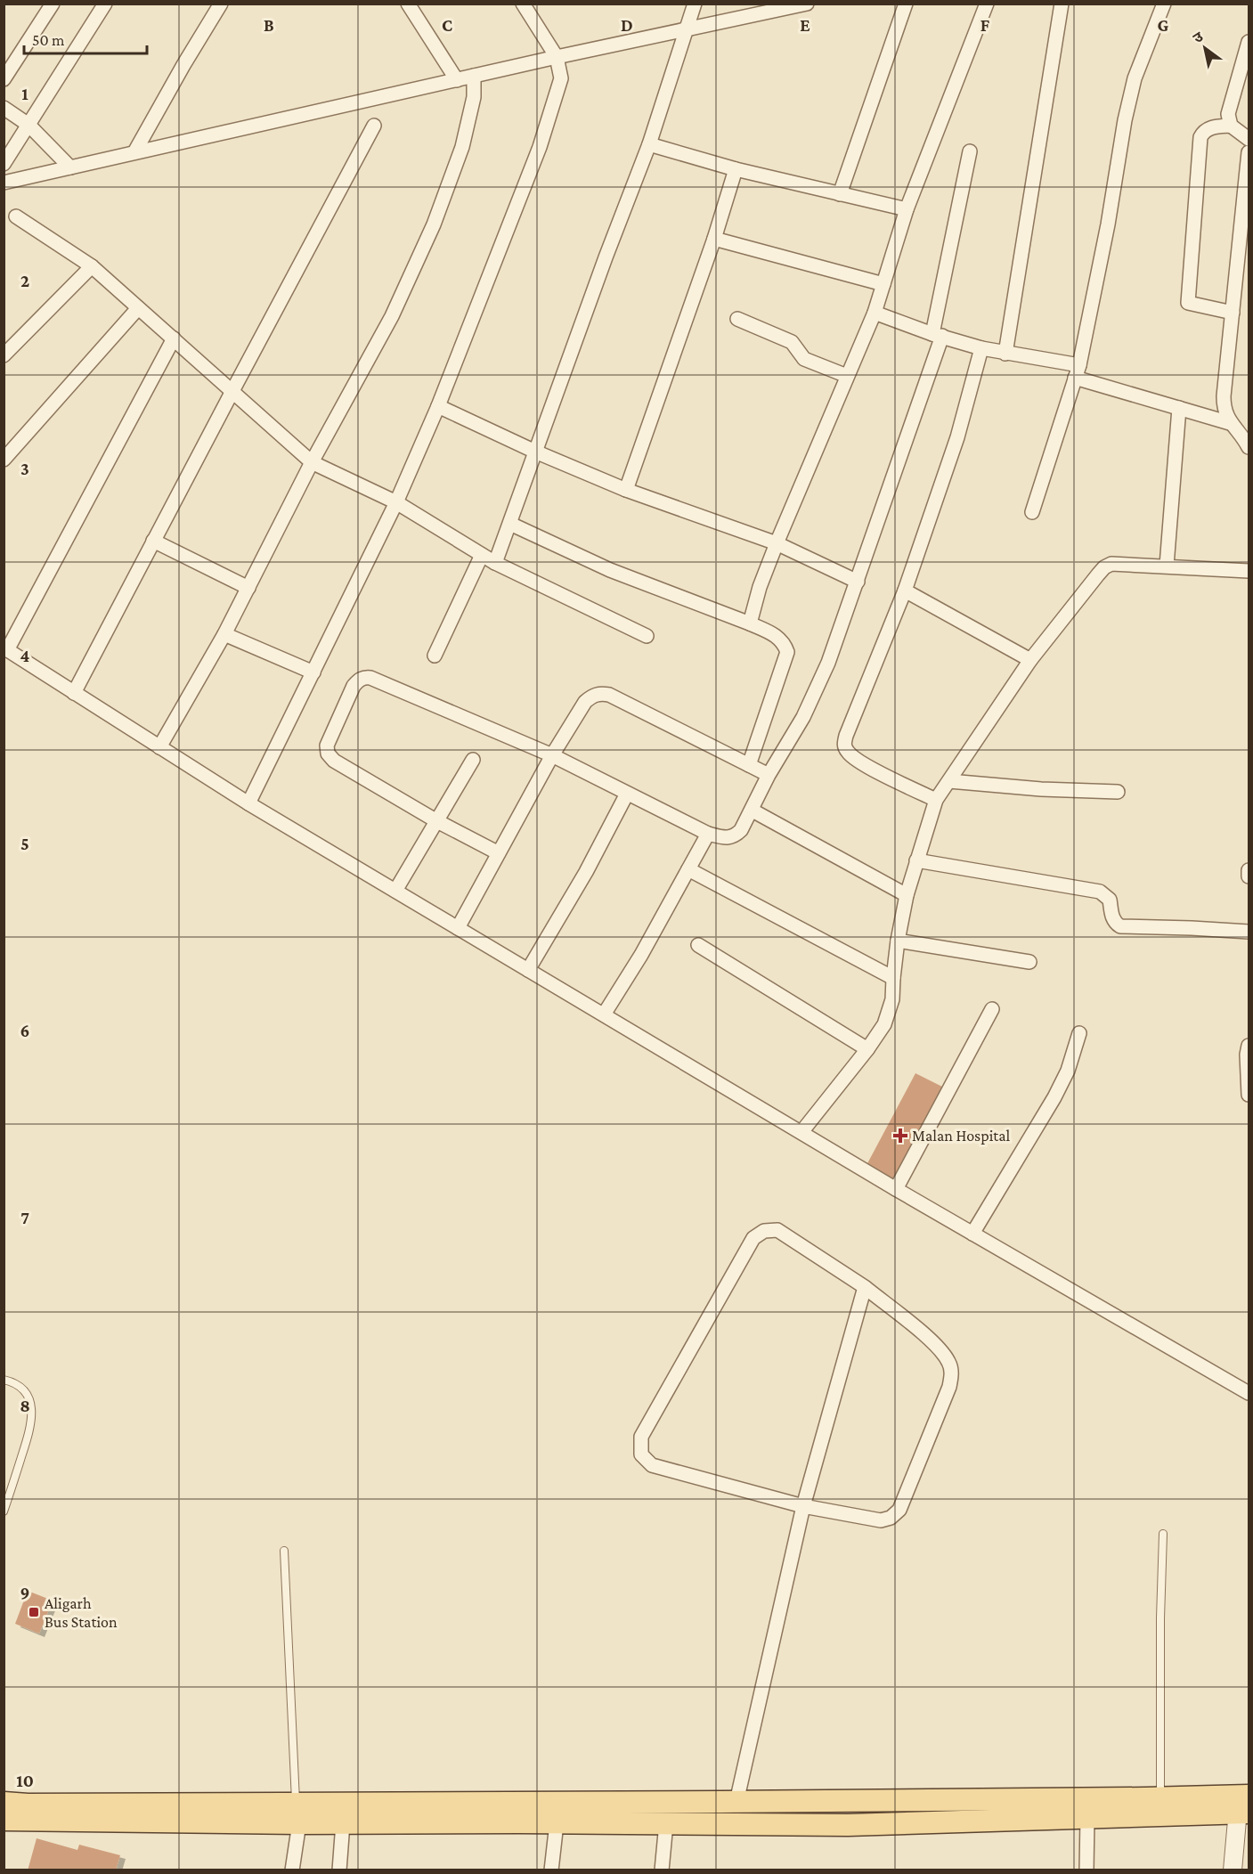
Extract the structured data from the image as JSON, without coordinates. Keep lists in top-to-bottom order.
{
  "places": {
    "health": ["Malan Hospital"],
    "transit": ["Aligarh Bus Station"]
  },
  "scale_bar": "50 m",
  "north": "top left",
  "grid": {
    "columns": [
      "B",
      "C",
      "D",
      "E",
      "F",
      "G"
    ],
    "rows": [
      "1",
      "2",
      "3",
      "4",
      "5",
      "6",
      "7",
      "8",
      "9",
      "10"
    ]
  }
}
